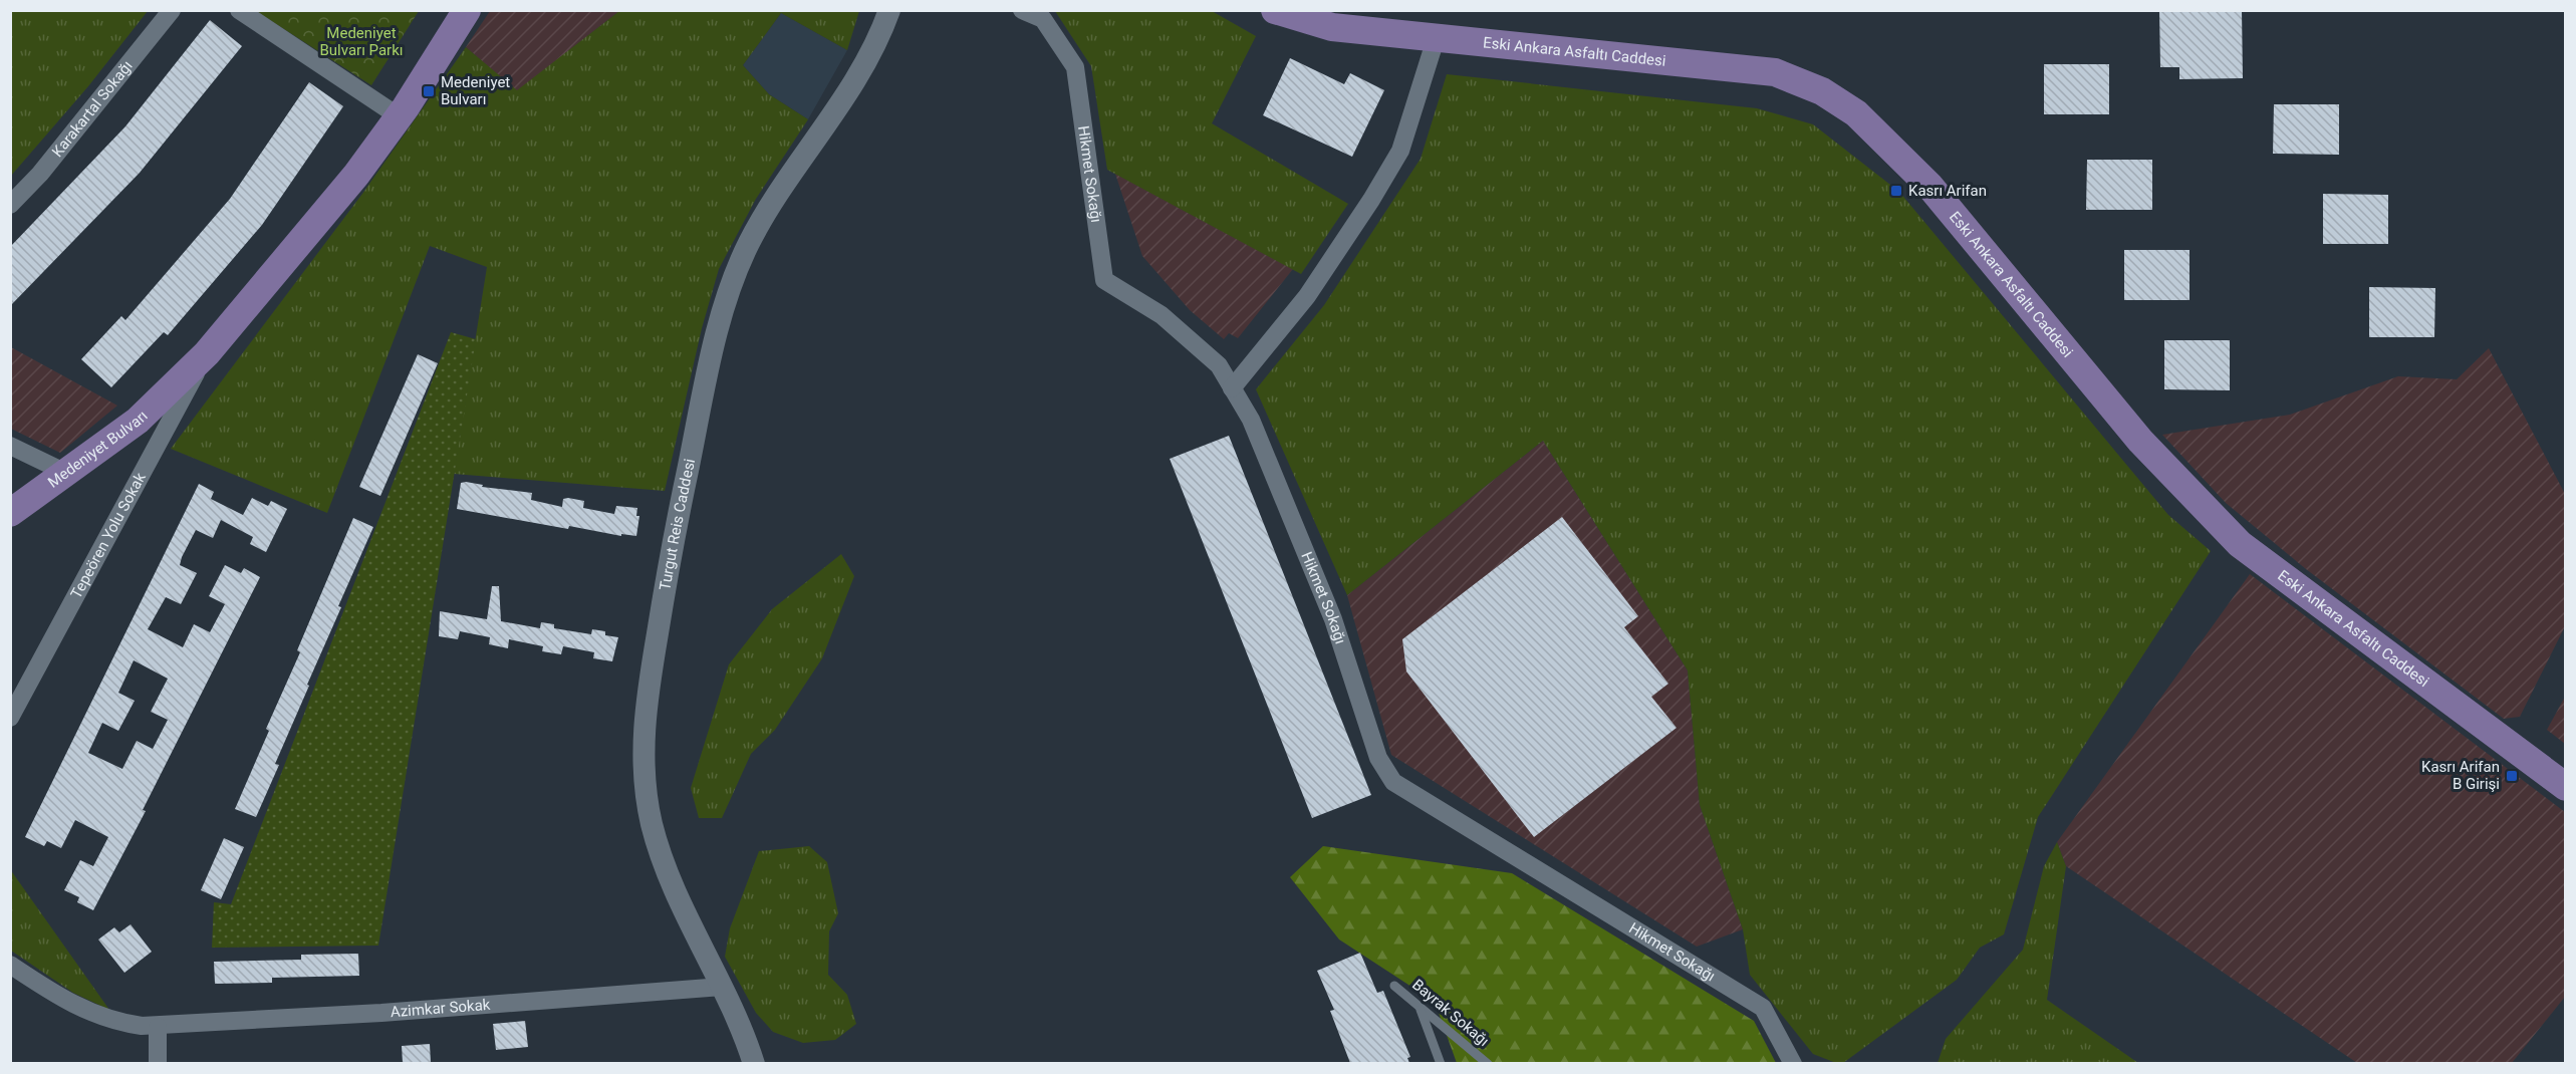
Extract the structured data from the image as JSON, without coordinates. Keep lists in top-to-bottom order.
{
  "streets": {
    "main road": ["Eski Ankara Asfaltı Caddesi", "Medeniyet Bulvarı"],
    "street": [
      "Karakartal Sokağı",
      "Hikmet Sokağı",
      "Turgut Reis Caddesi",
      "Tepeören Yolu Sokak",
      "Azimkar Sokak"
    ],
    "lane": ["Bayrak Sokağı"]
  },
  "crossings": [
    ["Medeniyet Bulvarı", "Tepeören Yolu Sokak"],
    ["Turgut Reis Caddesi", "Azimkar Sokak"]
  ],
  "parks": ["Medeniyet Bulvarı Parkı"],
  "places": {
    "transit": ["Medeniyet Bulvarı", "Kasrı Arifan", "Kasrı Arifan B Girişi"]
  }
}
